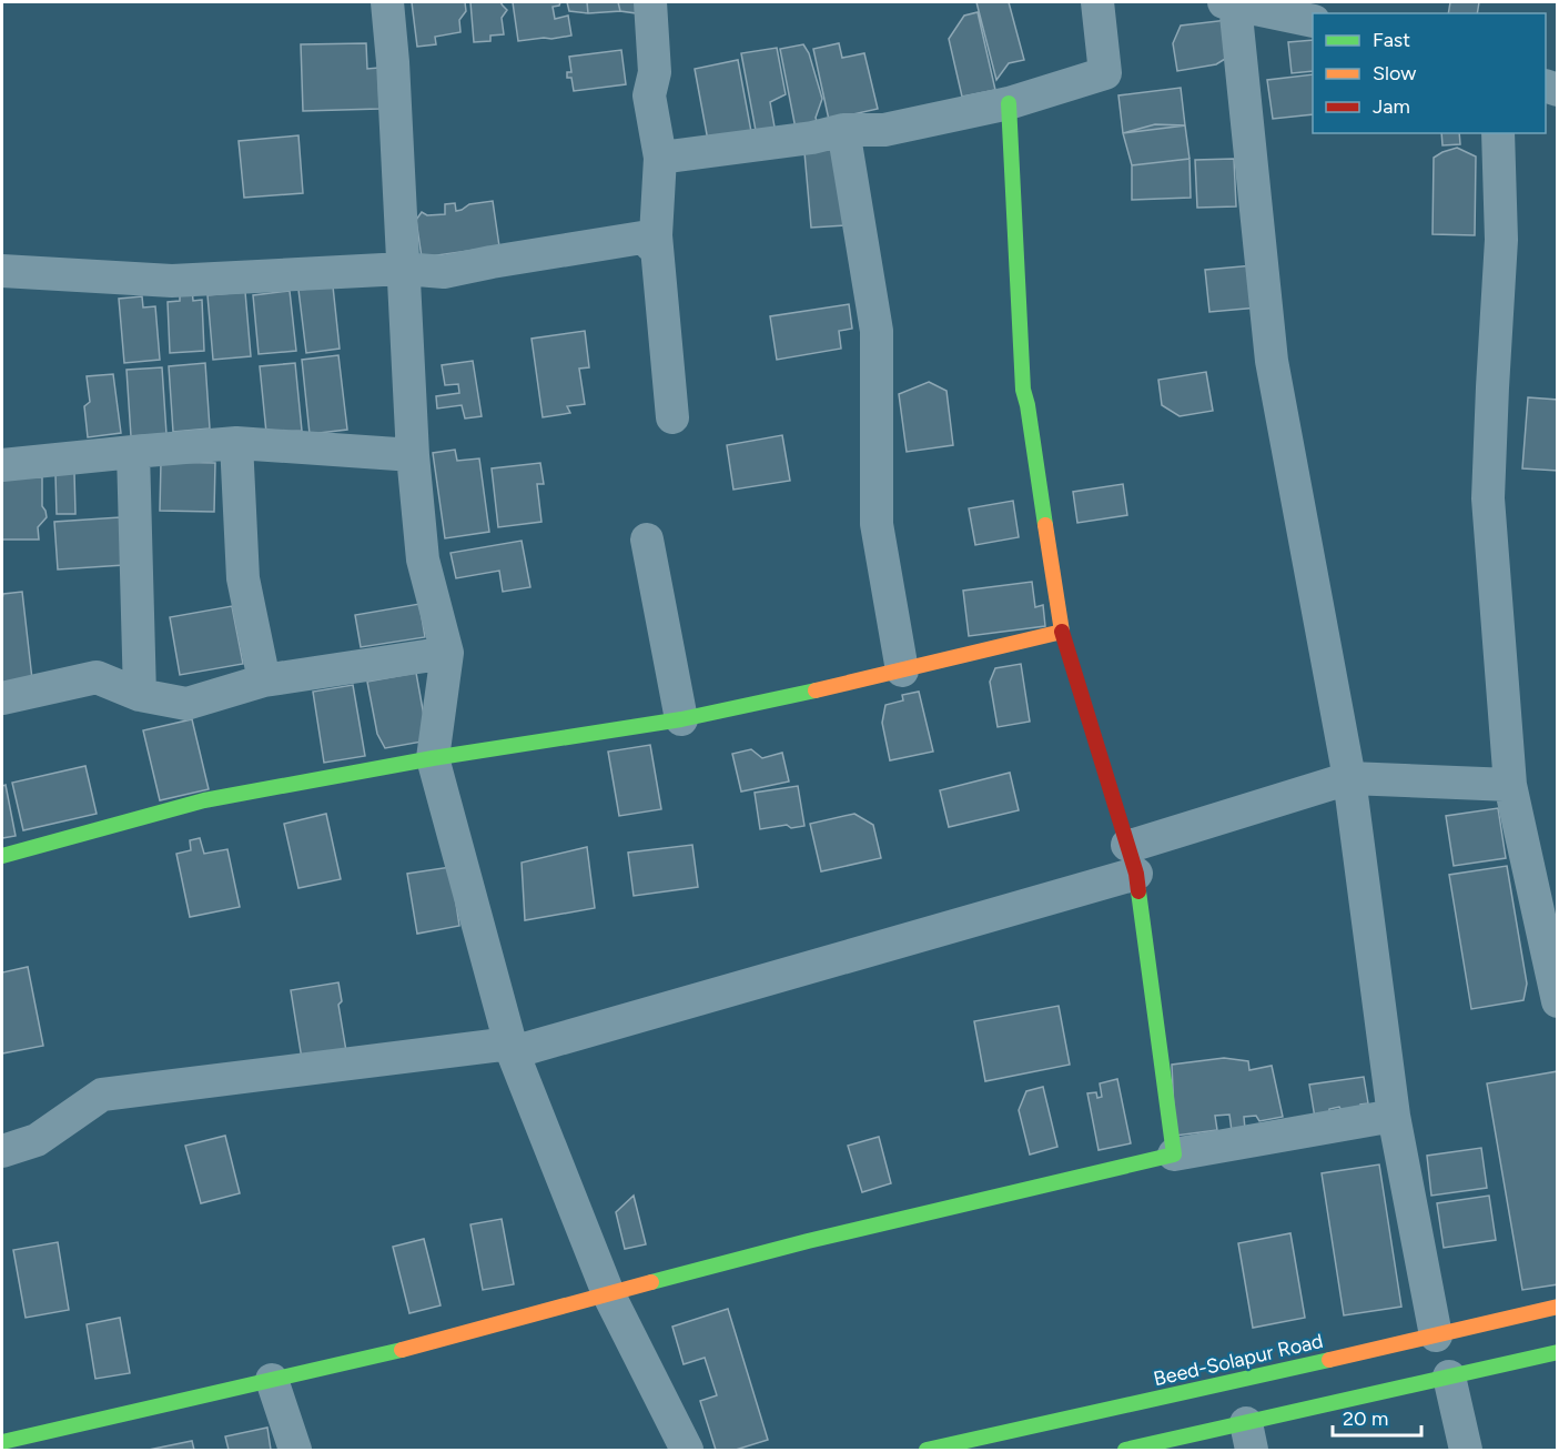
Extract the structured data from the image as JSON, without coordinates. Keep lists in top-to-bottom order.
{
  "streets": {
    "street": ["Beed-Solapur Road"]
  },
  "legend": ["Fast", "Slow", "Jam"],
  "scale_bar": "20 m"
}
